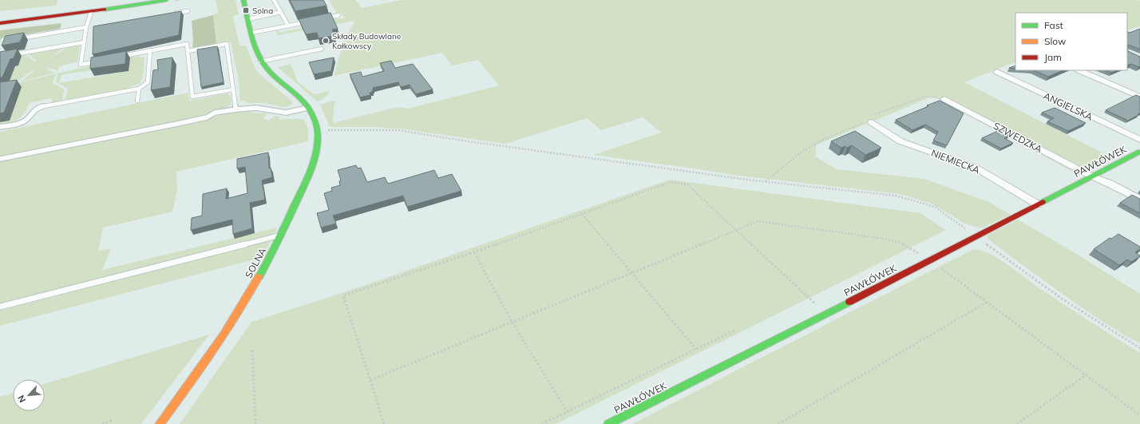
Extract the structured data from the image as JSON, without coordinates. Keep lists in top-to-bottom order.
{
  "streets": {
    "street": [
      "ANGIELSKA",
      "SZWEDZKA",
      "NIEMIECKA",
      "PAWŁÓWEK",
      "SOLNA"
    ]
  },
  "crossings": [
    ["SZWEDZKA", "PAWŁÓWEK"],
    ["NIEMIECKA", "PAWŁÓWEK"]
  ],
  "places": {
    "transit": ["Solna"],
    "other": ["Składy Budowlane Kałkowscy"]
  },
  "legend": ["Fast", "Slow", "Jam"],
  "north": "bottom left"
}
